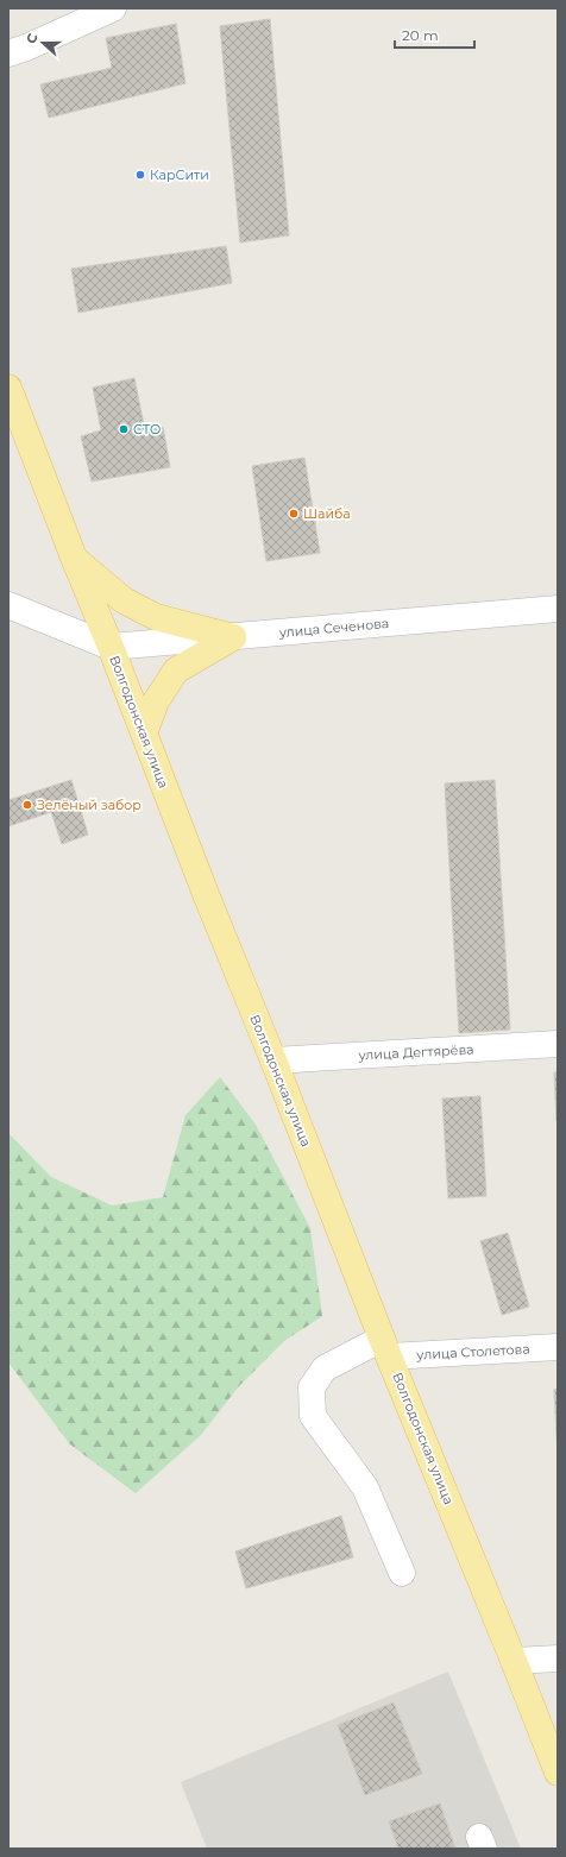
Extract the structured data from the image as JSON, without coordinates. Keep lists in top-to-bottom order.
{
  "streets": {
    "main road": ["Волгодонская улица"],
    "street": ["улица Сеченова", "улица Дегтярёва", "улица Столетова"]
  },
  "crossings": [
    ["улица Сеченова", "Волгодонская улица"],
    ["Волгодонская улица", "улица Дегтярёва"],
    ["Волгодонская улица", "улица Столетова"]
  ],
  "places": [
    "КарСити",
    "СТО",
    "Шайба",
    "Зелёный забор"
  ],
  "scale_bar": "20 m",
  "north": "left"
}
